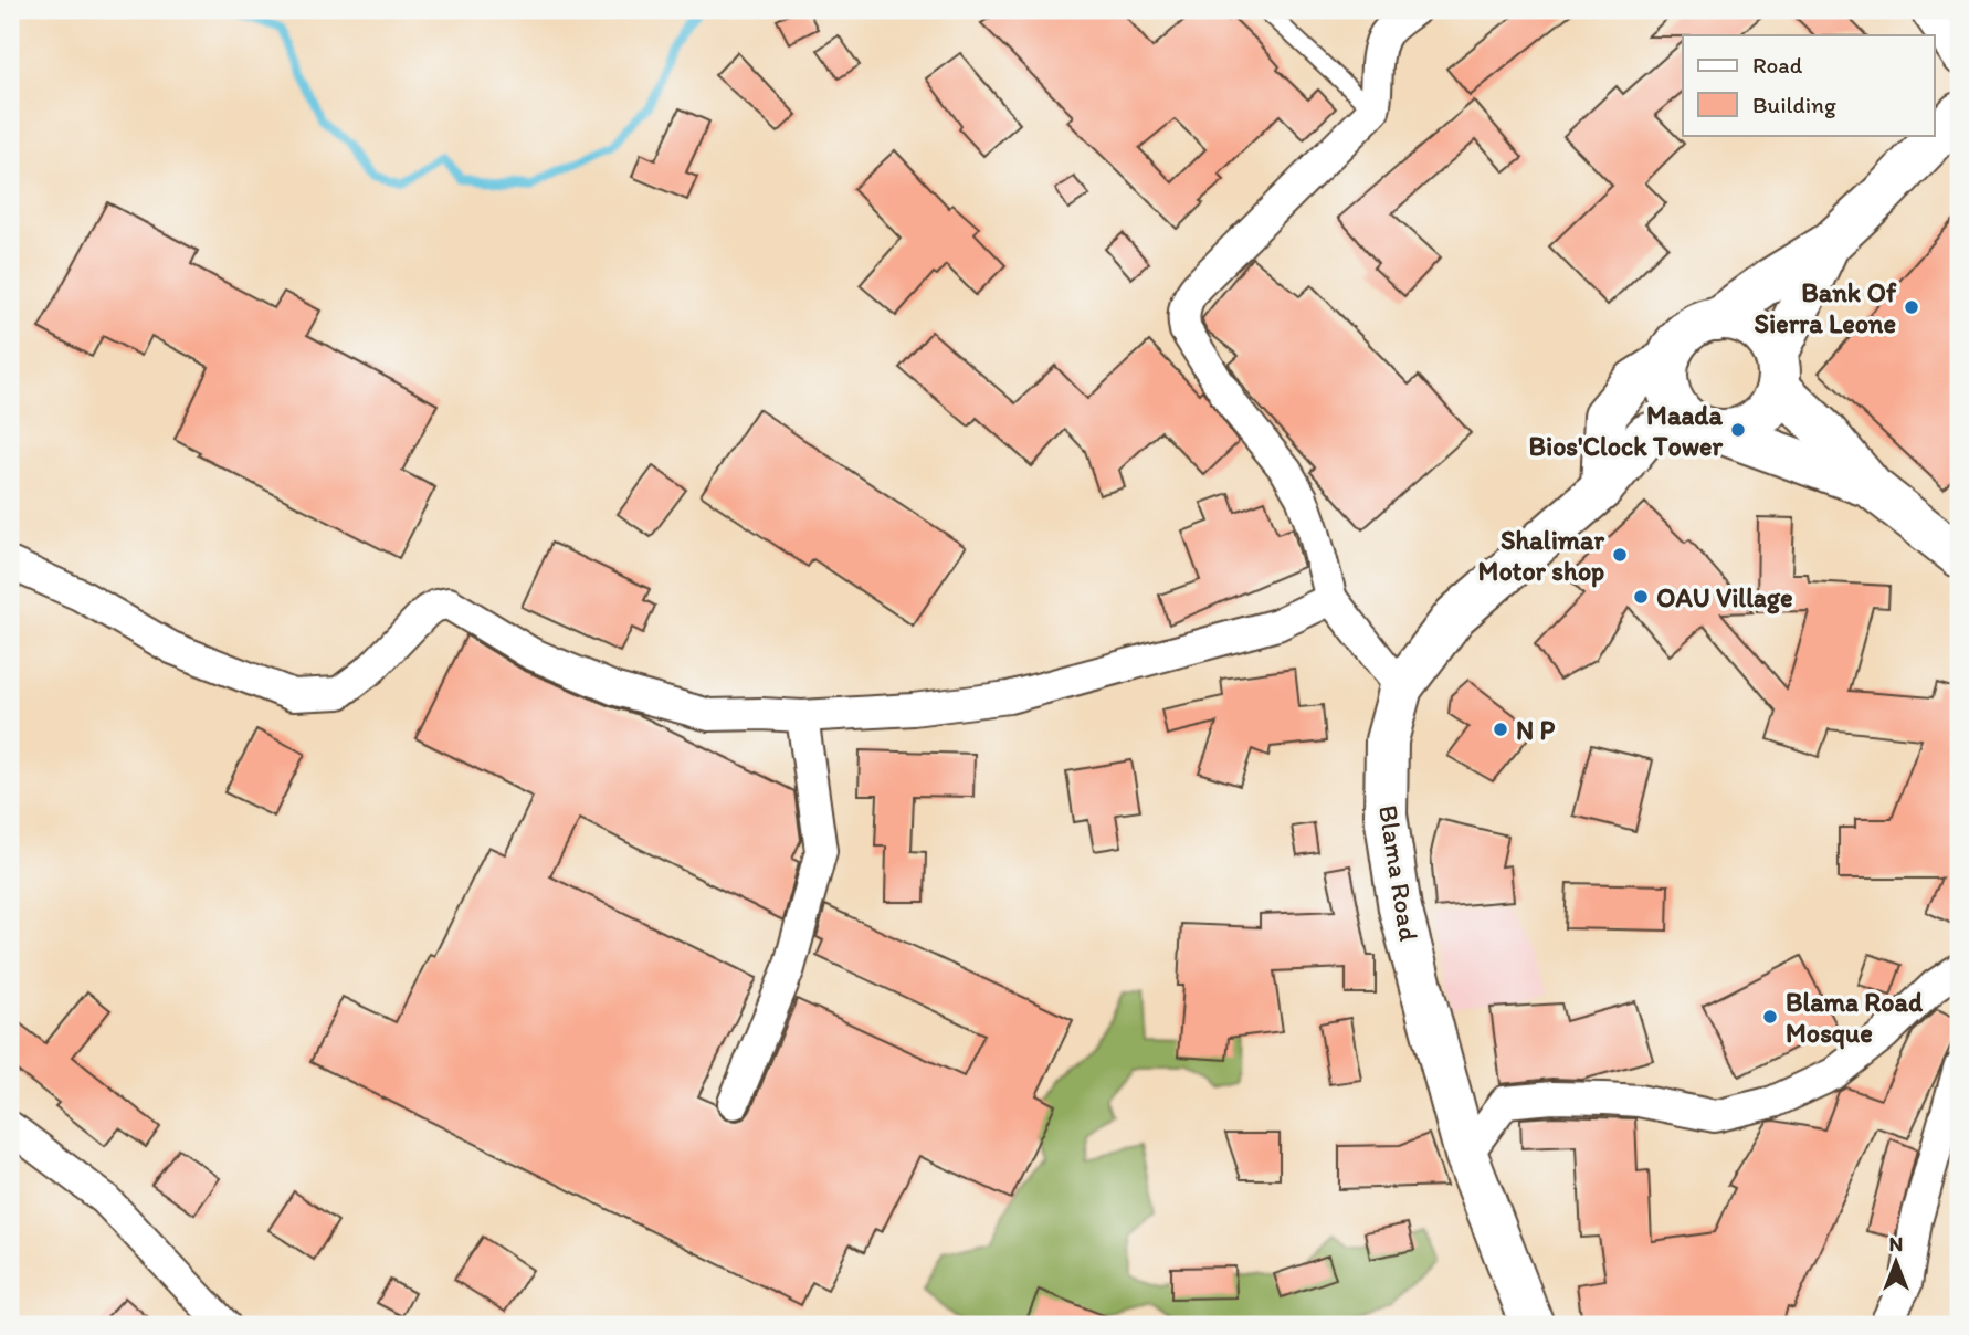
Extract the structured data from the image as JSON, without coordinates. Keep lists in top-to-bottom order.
{
  "streets": {
    "main road": ["Blama Road"]
  },
  "places": [
    "Bank Of Sierra Leone",
    "Maada Bios'Clock Tower",
    "Shalimar Motor shop",
    "OAU Village",
    "N P",
    "Blama Road Mosque"
  ],
  "legend": ["Road", "Building"],
  "north": "top"
}
